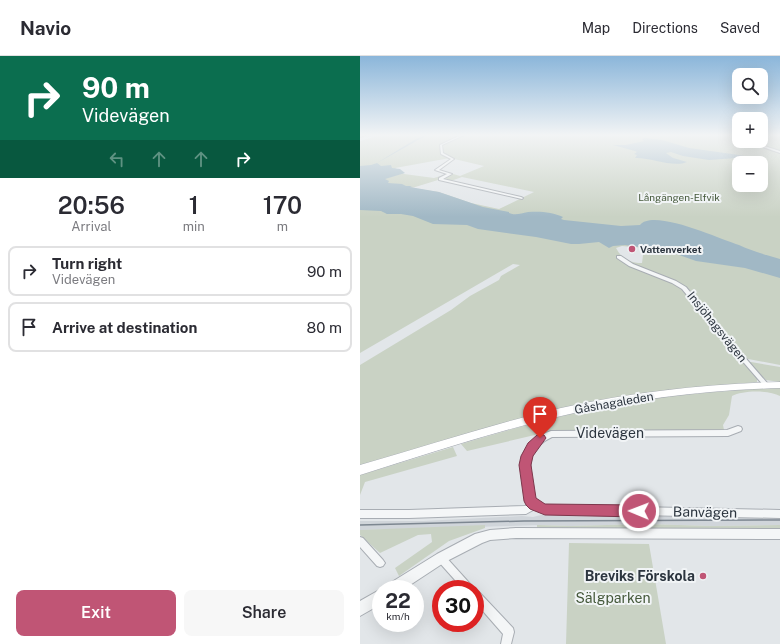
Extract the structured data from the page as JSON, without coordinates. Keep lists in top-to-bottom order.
{
  "streets": {
    "main road": ["Gåshagaleden"],
    "street": ["Insjöhagsvägen", "Videvägen", "Banvägen"]
  },
  "crossings": [
    ["Insjöhagsvägen", "Gåshagaleden"],
    ["Videvägen", "Banvägen"]
  ],
  "parks": ["Långängen-Elfvik", "Sälgparken"],
  "places": ["Vattenverket", "Breviks Förskola"],
  "page": {
    "header": "Navio",
    "nav": ["Map", "Directions", "Saved"],
    "turn": ["90 m", "Videvägen"],
    "map_buttons": ["+", "−"],
    "eta": [
      "20:56",
      "Arrival",
      "1",
      "min",
      "170",
      "m"
    ],
    "list": [
      {
        "name": "Turn right",
        "note": "Videvägen",
        "value": "90 m"
      },
      {
        "name": "Arrive at destination",
        "value": "80 m"
      }
    ],
    "speed": "22 km/h",
    "limit": "30",
    "buttons": ["Exit", "Share"]
  }
}
